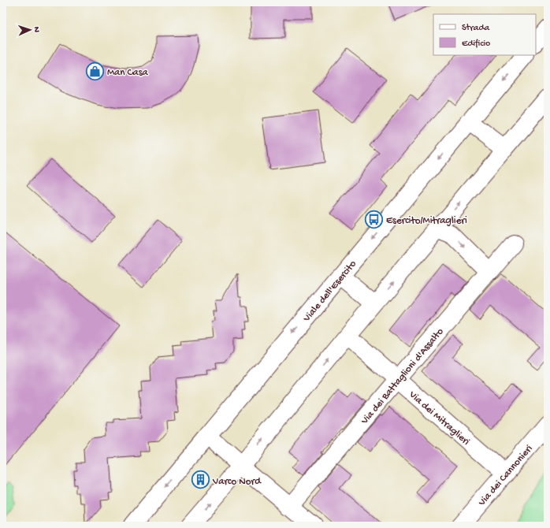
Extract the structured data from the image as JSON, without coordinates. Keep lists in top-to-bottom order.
{
  "streets": {
    "street": [
      "Viale dell'Esercito",
      "Via dei Battaglioni d'Assalto",
      "Via dei Mitraglieri",
      "Via dei Cannonieri"
    ]
  },
  "crossings": [
    ["Via dei Battaglioni d'Assalto", "Via dei Mitraglieri"],
    ["Via dei Mitraglieri", "Via dei Cannonieri"]
  ],
  "places": {
    "shop": ["Man Casa"],
    "bus stop": ["Esercito/Mitraglieri"],
    "building": ["Varco Nord"]
  },
  "legend": ["Strada", "Edificio"],
  "north": "right"
}
